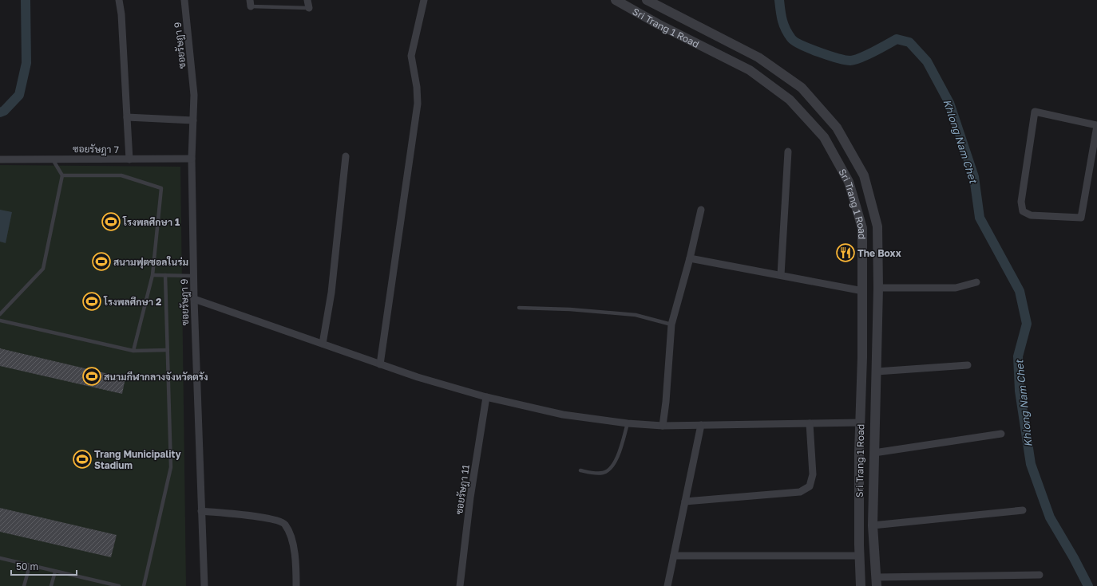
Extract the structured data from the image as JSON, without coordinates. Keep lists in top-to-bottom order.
{
  "streets": {
    "street": [
      "Sri Trang 1 Road",
      "ซอยรัษฎา 9",
      "ซอยรัษฎา 7",
      "ซอยรัษฎา 11"
    ]
  },
  "crossings": [
    ["ซอยรัษฎา 9", "ซอยรัษฎา 7"]
  ],
  "water": ["Khlong Nam Chet"],
  "places": {
    "sports": [
      "โรงพลศึกษา 1",
      "สนามฟุตซอลในร่ม",
      "โรงพลศึกษา 2",
      "สนามกีฬากลางจังหวัดตรัง",
      "Trang Municipality Stadium"
    ],
    "restaurant": ["The Boxx"]
  },
  "scale_bar": "50 m"
}
